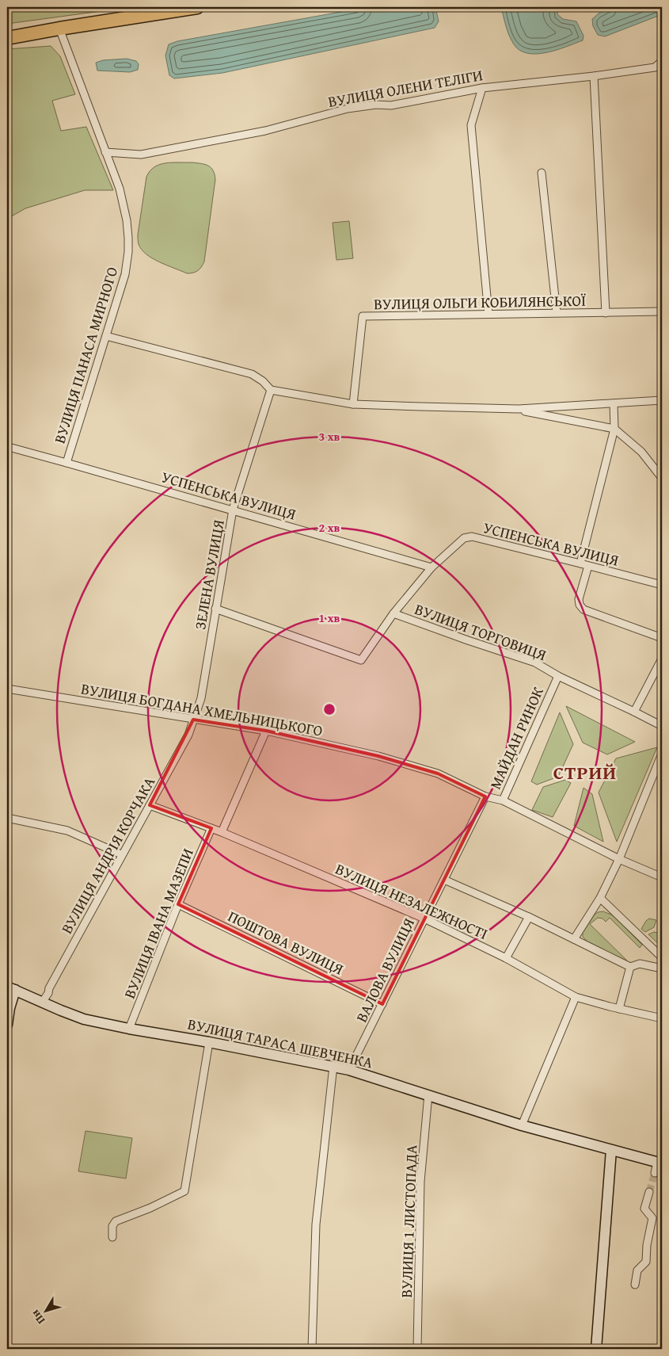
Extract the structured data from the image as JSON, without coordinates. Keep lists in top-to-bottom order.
{
  "streets": {
    "main road": ["ВУЛИЦЯ ТАРАСА ШЕВЧЕНКА"],
    "street": [
      "ВУЛИЦЯ ОЛЕНИ ТЕЛІГИ",
      "ВУЛИЦЯ ОЛЬГИ КОБИЛЯНСЬКОЇ",
      "ВУЛИЦЯ ПАНАСА МИРНОГО",
      "УСПЕНСЬКА ВУЛИЦЯ",
      "ЗЕЛЕНА ВУЛИЦЯ",
      "ВУЛИЦЯ ТОРГОВИЦЯ",
      "ВУЛИЦЯ БОГДАНА ХМЕЛЬНИЦЬКОГО",
      "МАЙДАН РИНОК",
      "ВУЛИЦЯ АНДРІЯ КОРЧАКА",
      "ВУЛИЦЯ НЕЗАЛЕЖНОСТІ",
      "ВУЛИЦЯ ІВАНА МАЗЕПИ",
      "ПОШТОВА ВУЛИЦЯ",
      "ВАЛОВА ВУЛИЦЯ",
      "ВУЛИЦЯ 1 ЛИСТОПАДА"
    ]
  },
  "crossings": [
    ["ВУЛИЦЯ ОЛЕНИ ТЕЛІГИ", "ВУЛИЦЯ ПАНАСА МИРНОГО"],
    ["ВУЛИЦЯ ПАНАСА МИРНОГО", "УСПЕНСЬКА ВУЛИЦЯ"],
    ["УСПЕНСЬКА ВУЛИЦЯ", "ЗЕЛЕНА ВУЛИЦЯ"],
    ["ЗЕЛЕНА ВУЛИЦЯ", "ВУЛИЦЯ БОГДАНА ХМЕЛЬНИЦЬКОГО"],
    ["ЗЕЛЕНА ВУЛИЦЯ", "ВУЛИЦЯ АНДРІЯ КОРЧАКА"],
    ["ВУЛИЦЯ ТОРГОВИЦЯ", "МАЙДАН РИНОК"],
    ["ВУЛИЦЯ БОГДАНА ХМЕЛЬНИЦЬКОГО", "МАЙДАН РИНОК"],
    ["ВУЛИЦЯ БОГДАНА ХМЕЛЬНИЦЬКОГО", "ВУЛИЦЯ АНДРІЯ КОРЧАКА"],
    ["ВУЛИЦЯ БОГДАНА ХМЕЛЬНИЦЬКОГО", "ВАЛОВА ВУЛИЦЯ"],
    ["ВУЛИЦЯ АНДРІЯ КОРЧАКА", "ВУЛИЦЯ НЕЗАЛЕЖНОСТІ"],
    ["ВУЛИЦЯ АНДРІЯ КОРЧАКА", "ВУЛИЦЯ ТАРАСА ШЕВЧЕНКА"],
    ["ВУЛИЦЯ НЕЗАЛЕЖНОСТІ", "ВУЛИЦЯ ІВАНА МАЗЕПИ"],
    ["ВУЛИЦЯ НЕЗАЛЕЖНОСТІ", "ВАЛОВА ВУЛИЦЯ"],
    ["ВУЛИЦЯ ІВАНА МАЗЕПИ", "ПОШТОВА ВУЛИЦЯ"],
    ["ВУЛИЦЯ ІВАНА МАЗЕПИ", "ВУЛИЦЯ ТАРАСА ШЕВЧЕНКА"],
    ["ПОШТОВА ВУЛИЦЯ", "ВАЛОВА ВУЛИЦЯ"],
    ["ВАЛОВА ВУЛИЦЯ", "ВУЛИЦЯ ТАРАСА ШЕВЧЕНКА"],
    ["ВУЛИЦЯ ТАРАСА ШЕВЧЕНКА", "ВУЛИЦЯ 1 ЛИСТОПАДА"]
  ],
  "districts": ["СТРИЙ"],
  "north": "bottom left",
  "rings": ["3 хв", "2 хв", "1 хв"]
}
